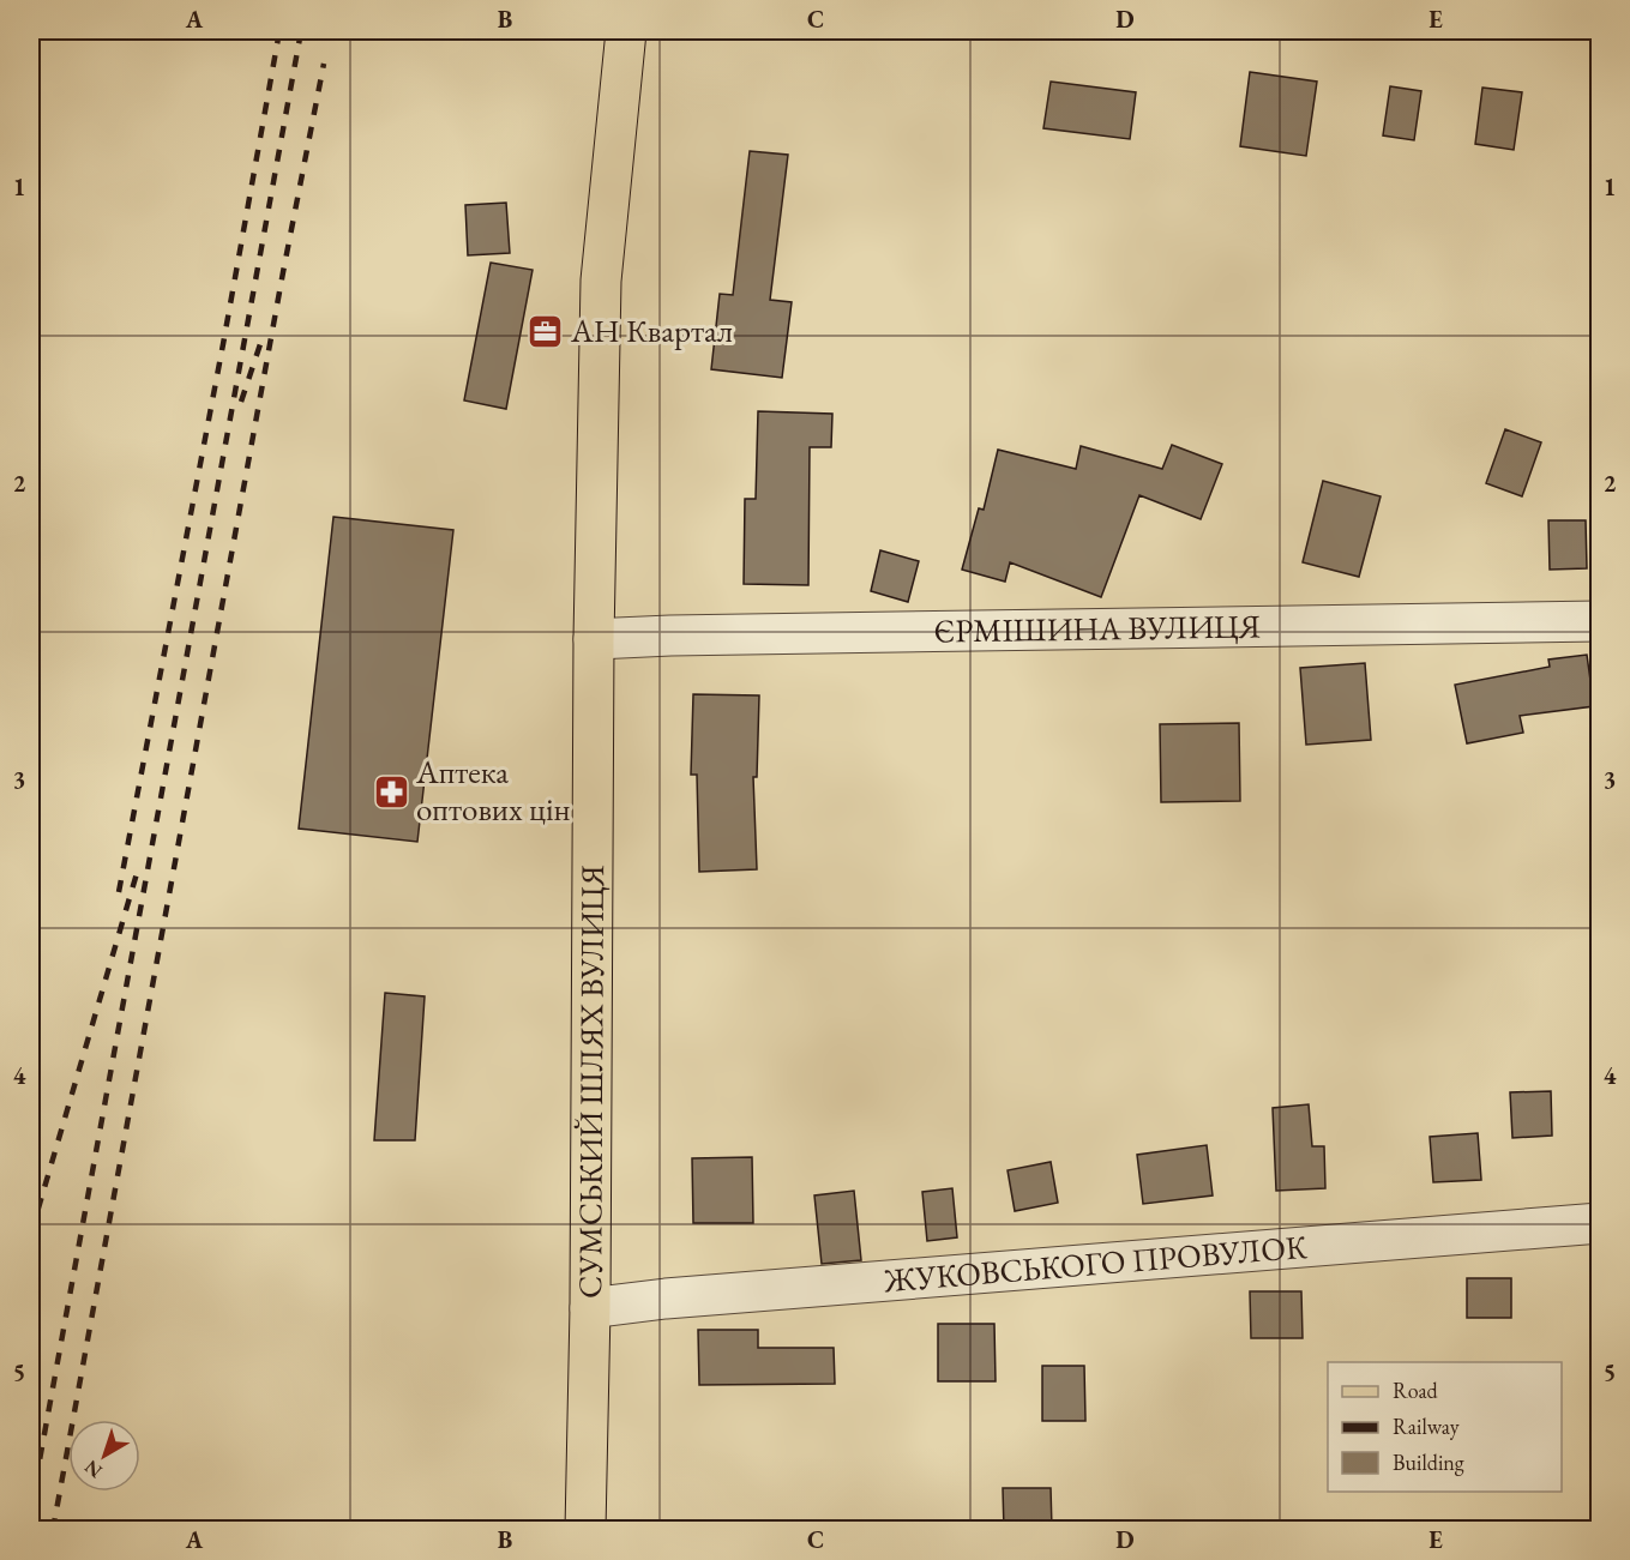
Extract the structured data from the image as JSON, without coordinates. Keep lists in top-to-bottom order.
{
  "streets": {
    "main road": ["СУМСЬКИЙ ШЛЯХ ВУЛИЦЯ"],
    "street": ["ЄРМІШИНА ВУЛИЦЯ", "ЖУКОВСЬКОГО ПРОВУЛОК"]
  },
  "crossings": [
    ["ЄРМІШИНА ВУЛИЦЯ", "СУМСЬКИЙ ШЛЯХ ВУЛИЦЯ"],
    ["СУМСЬКИЙ ШЛЯХ ВУЛИЦЯ", "ЖУКОВСЬКОГО ПРОВУЛОК"]
  ],
  "places": {
    "office": ["АН Квартал"],
    "pharmacy": ["Аптека оптових цін"]
  },
  "legend": ["Road", "Railway", "Building"],
  "north": "bottom left",
  "grid": {
    "columns": [
      "A",
      "B",
      "C",
      "D",
      "E"
    ],
    "rows": [
      "1",
      "2",
      "3",
      "4",
      "5"
    ]
  }
}
